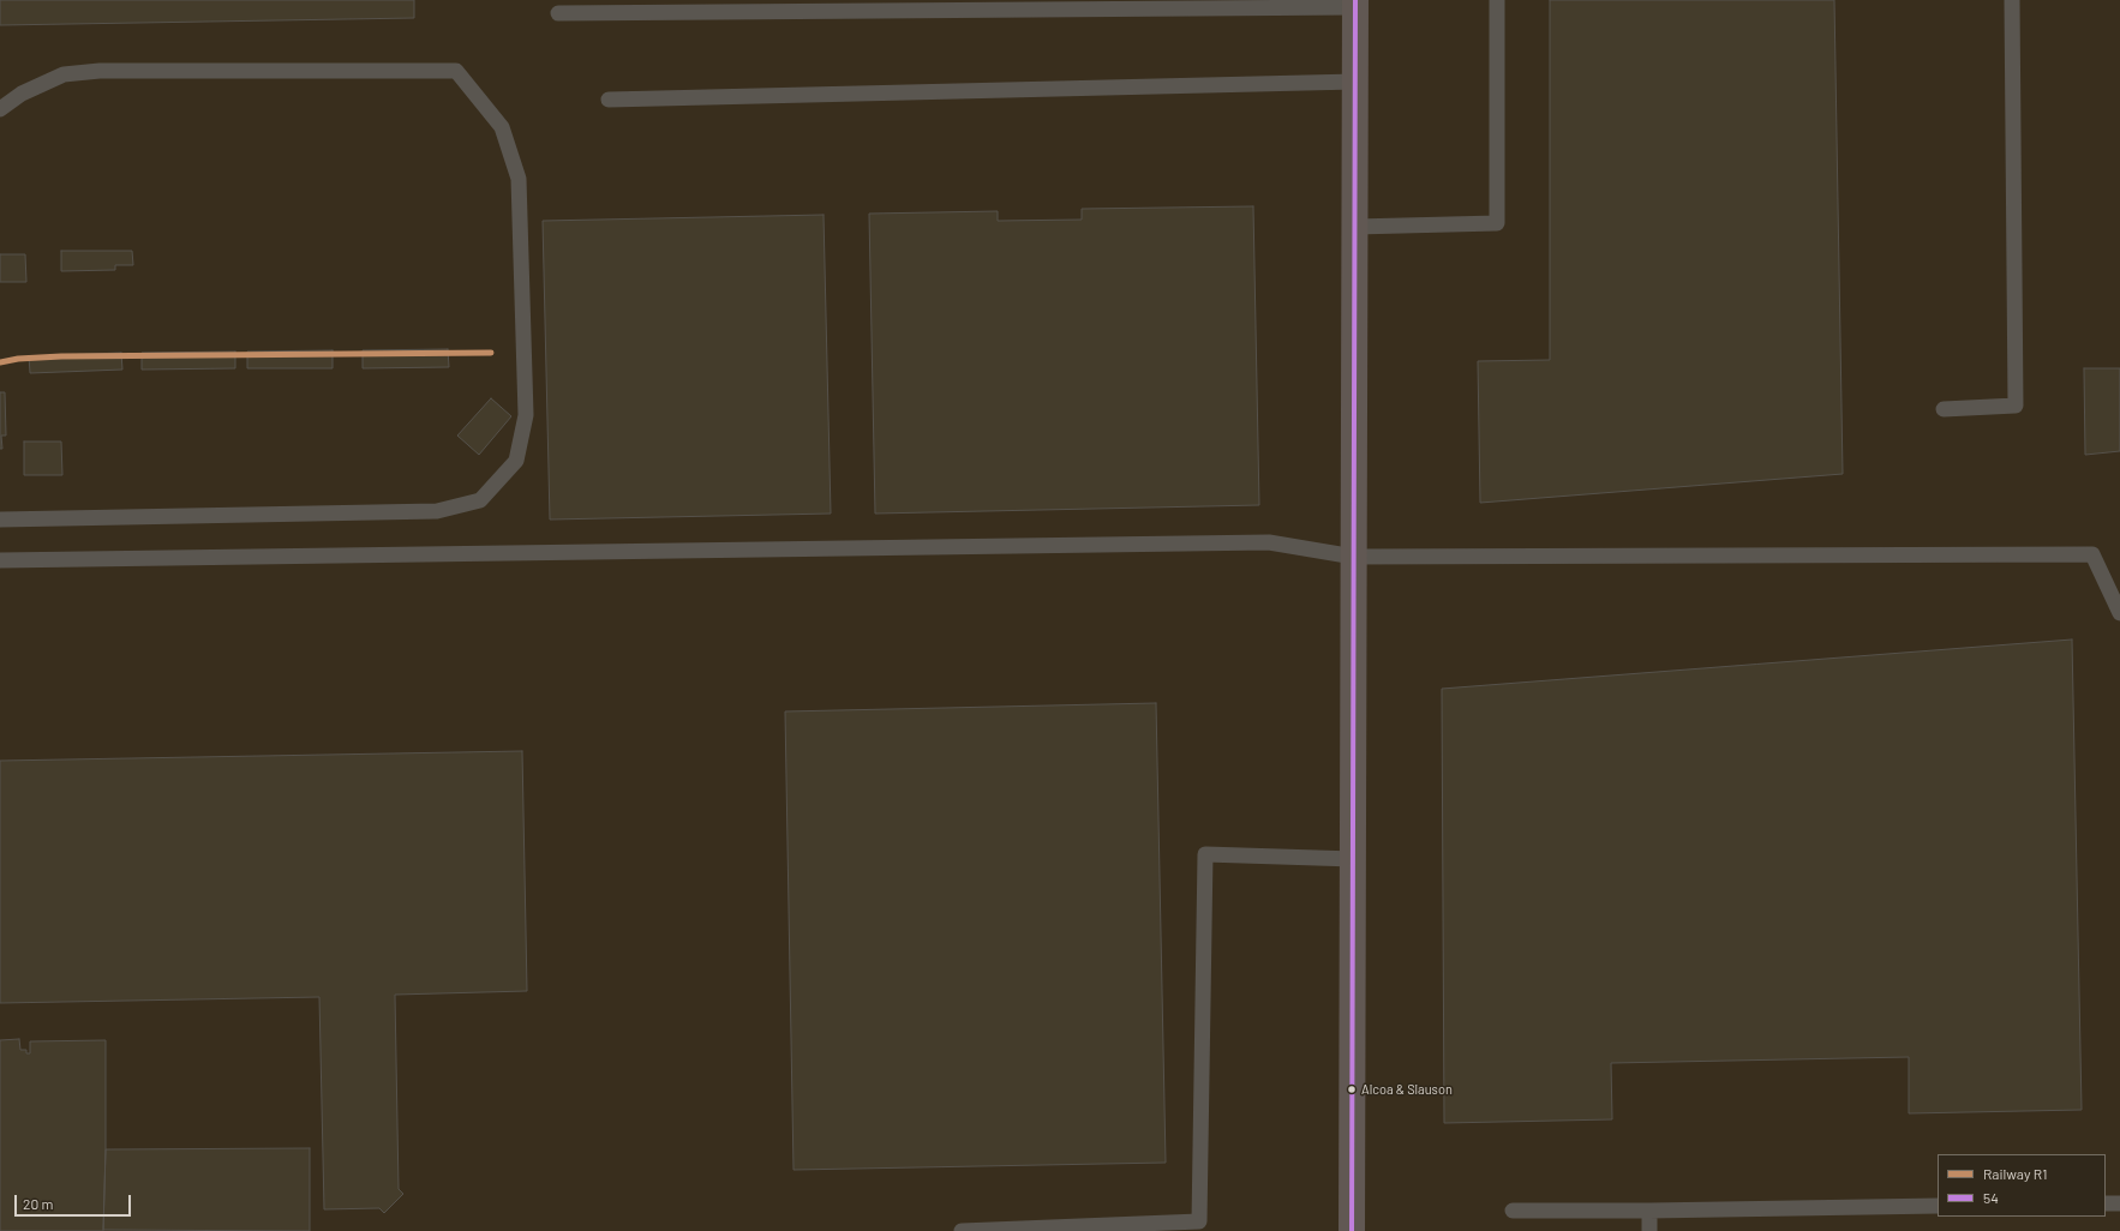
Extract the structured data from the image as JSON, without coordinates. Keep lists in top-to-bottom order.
{
  "places": ["Alcoa & Slauson"],
  "lines": ["transit line 54", "rail line R1"],
  "legend": ["Railway R1", "54"],
  "scale_bar": "20 m"
}
